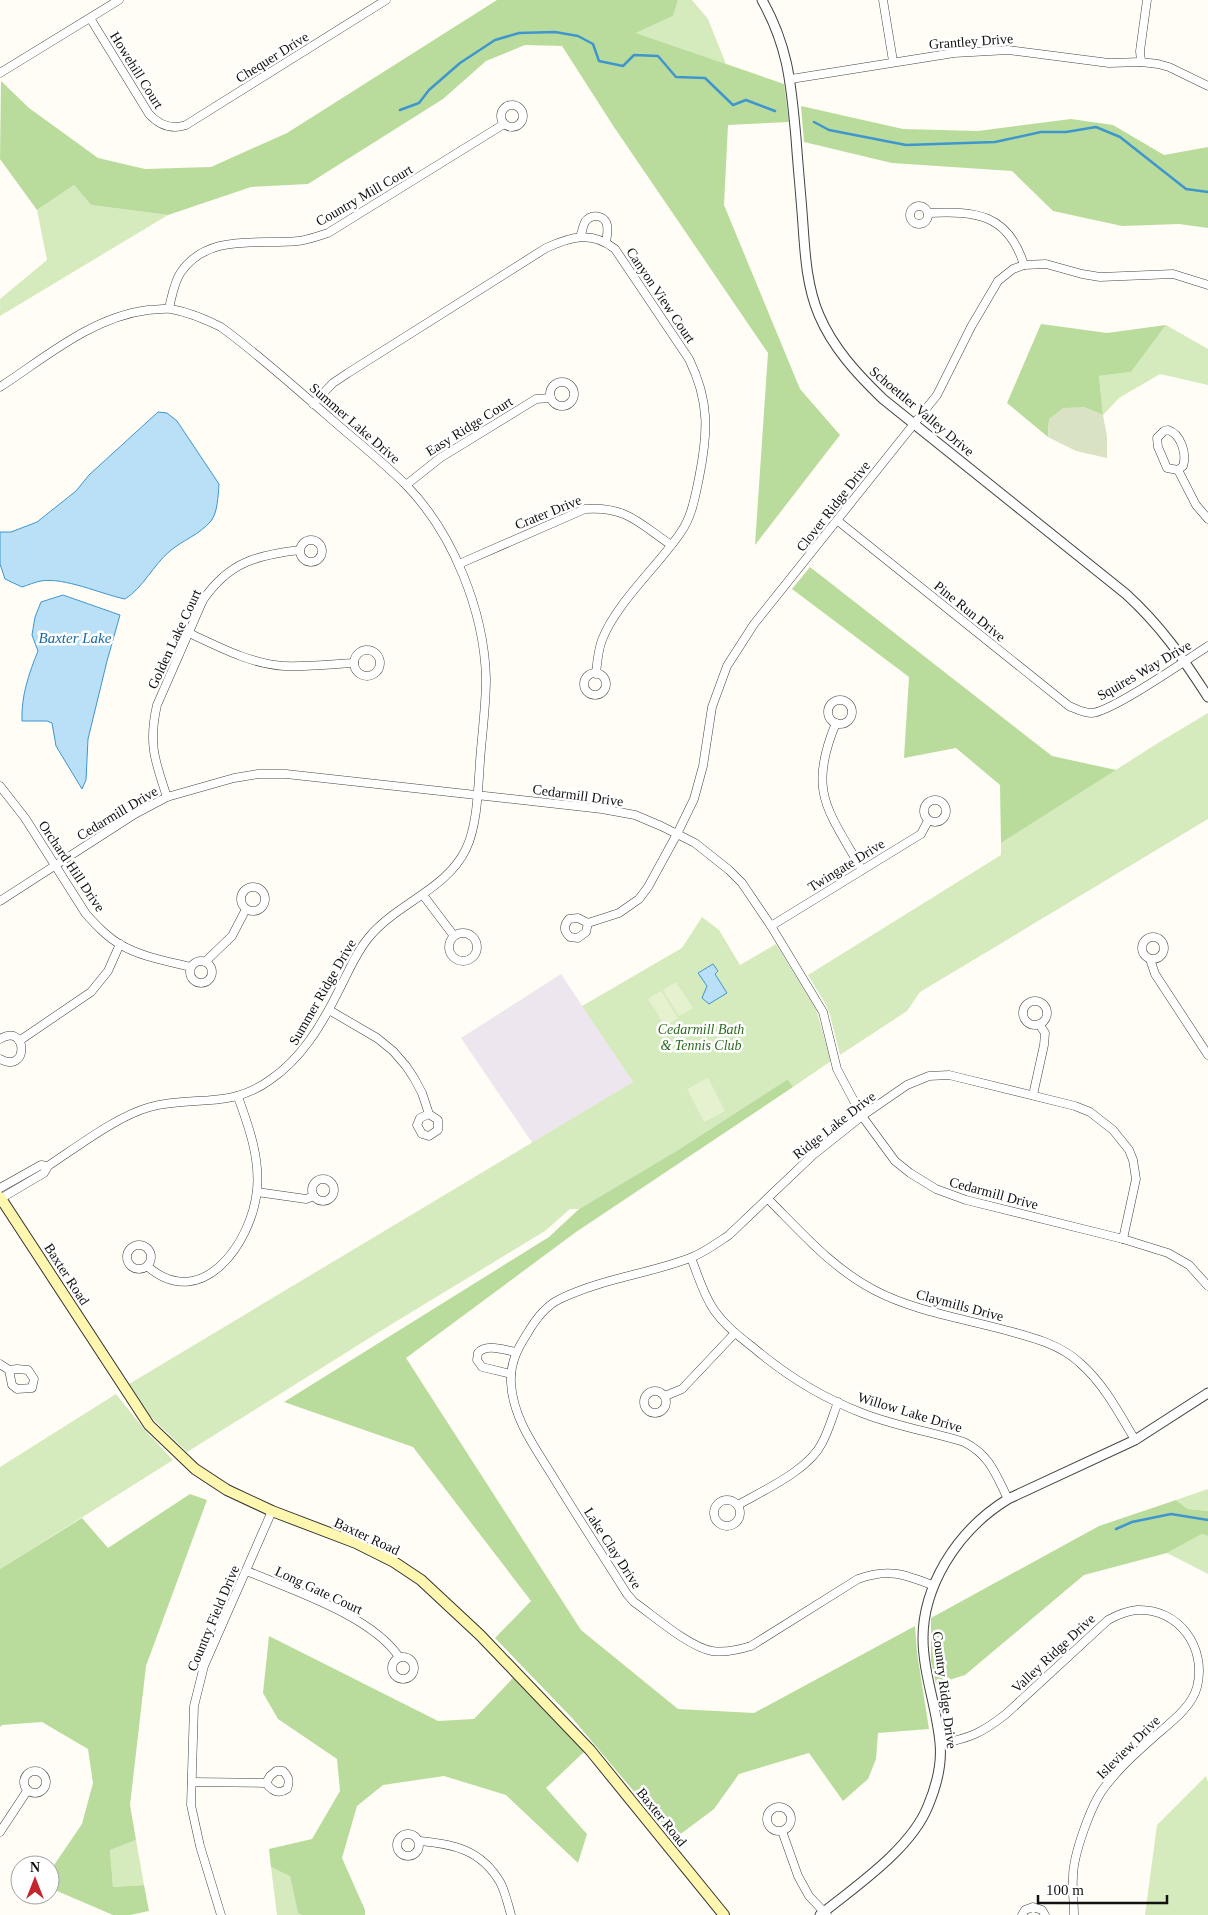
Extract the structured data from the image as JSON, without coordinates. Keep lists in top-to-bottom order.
{
  "streets": {
    "main road": ["Baxter Road"],
    "street": [
      "Grantley Drive",
      "Chequer Drive",
      "Howehill Court",
      "Country Mill Court",
      "Canyon View Court",
      "Schoettler Valley Drive",
      "Summer Lake Drive",
      "Easy Ridge Court",
      "Clover Ridge Drive",
      "Crater Drive",
      "Pine Run Drive",
      "Golden Lake Court",
      "Squires Way Drive",
      "Cedarmill Drive",
      "Twingate Drive",
      "Orchard Hill Drive",
      "Summer Ridge Drive",
      "Ridge Lake Drive",
      "Claymills Drive",
      "Willow Lake Drive",
      "Lake Clay Drive",
      "Long Gate Court",
      "Country Field Drive",
      "Valley Ridge Drive",
      "Country Ridge Drive",
      "Isleview Drive"
    ]
  },
  "crossings": [
    ["Grantley Drive", "Schoettler Valley Drive"],
    ["Chequer Drive", "Howehill Court"],
    ["Country Mill Court", "Summer Lake Drive"],
    ["Canyon View Court", "Summer Lake Drive"],
    ["Canyon View Court", "Crater Drive"],
    ["Schoettler Valley Drive", "Clover Ridge Drive"],
    ["Schoettler Valley Drive", "Squires Way Drive"],
    ["Summer Lake Drive", "Easy Ridge Court"],
    ["Summer Lake Drive", "Crater Drive"],
    ["Summer Lake Drive", "Cedarmill Drive"],
    ["Summer Lake Drive", "Summer Ridge Drive"],
    ["Clover Ridge Drive", "Pine Run Drive"],
    ["Clover Ridge Drive", "Cedarmill Drive"],
    ["Pine Run Drive", "Squires Way Drive"],
    ["Golden Lake Court", "Cedarmill Drive"],
    ["Cedarmill Drive", "Twingate Drive"],
    ["Cedarmill Drive", "Orchard Hill Drive"],
    ["Cedarmill Drive", "Summer Ridge Drive"],
    ["Cedarmill Drive", "Ridge Lake Drive"],
    ["Summer Ridge Drive", "Baxter Road"],
    ["Ridge Lake Drive", "Claymills Drive"],
    ["Ridge Lake Drive", "Willow Lake Drive"],
    ["Ridge Lake Drive", "Lake Clay Drive"],
    ["Baxter Road", "Country Field Drive"],
    ["Claymills Drive", "Country Ridge Drive"],
    ["Willow Lake Drive", "Country Ridge Drive"],
    ["Lake Clay Drive", "Country Ridge Drive"],
    ["Long Gate Court", "Country Field Drive"],
    ["Valley Ridge Drive", "Country Ridge Drive"],
    ["Valley Ridge Drive", "Isleview Drive"]
  ],
  "water": ["Baxter Lake"],
  "parks": ["Cedarmill Bath & Tennis Club"],
  "scale_bar": "100 m",
  "north": "top"
}
